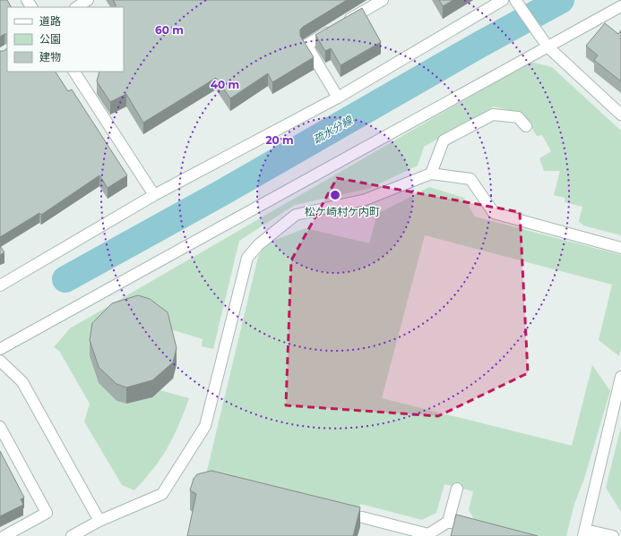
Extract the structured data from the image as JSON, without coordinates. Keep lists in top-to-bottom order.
{
  "districts": ["松ケ崎村ケ内町"],
  "water": ["疏水分線"],
  "legend": ["道路", "公園", "建物"],
  "rings": ["60 m", "40 m", "20 m"]
}
